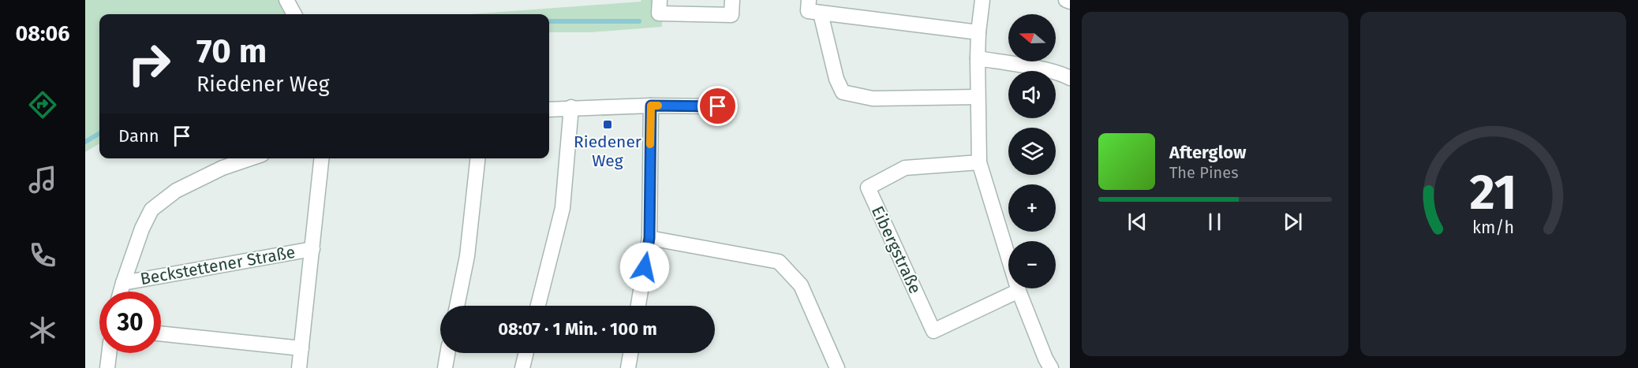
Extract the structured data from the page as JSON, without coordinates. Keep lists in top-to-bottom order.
{
  "streets": {
    "street": ["Eibergstraße", "Beckstettener Straße"]
  },
  "places": {
    "transit": ["Riedener Weg"]
  },
  "north": "left",
  "page": {
    "tabs": "08:06",
    "map_buttons": ["+", "−"],
    "turn": ["70 m", "Riedener Weg"],
    "then": "Dann",
    "song": ["Afterglow", "The Pines"],
    "limit": "30",
    "trip": "08:07 · 1 Min. · 100 m",
    "gauge": ["21", "km/h"]
  }
}
